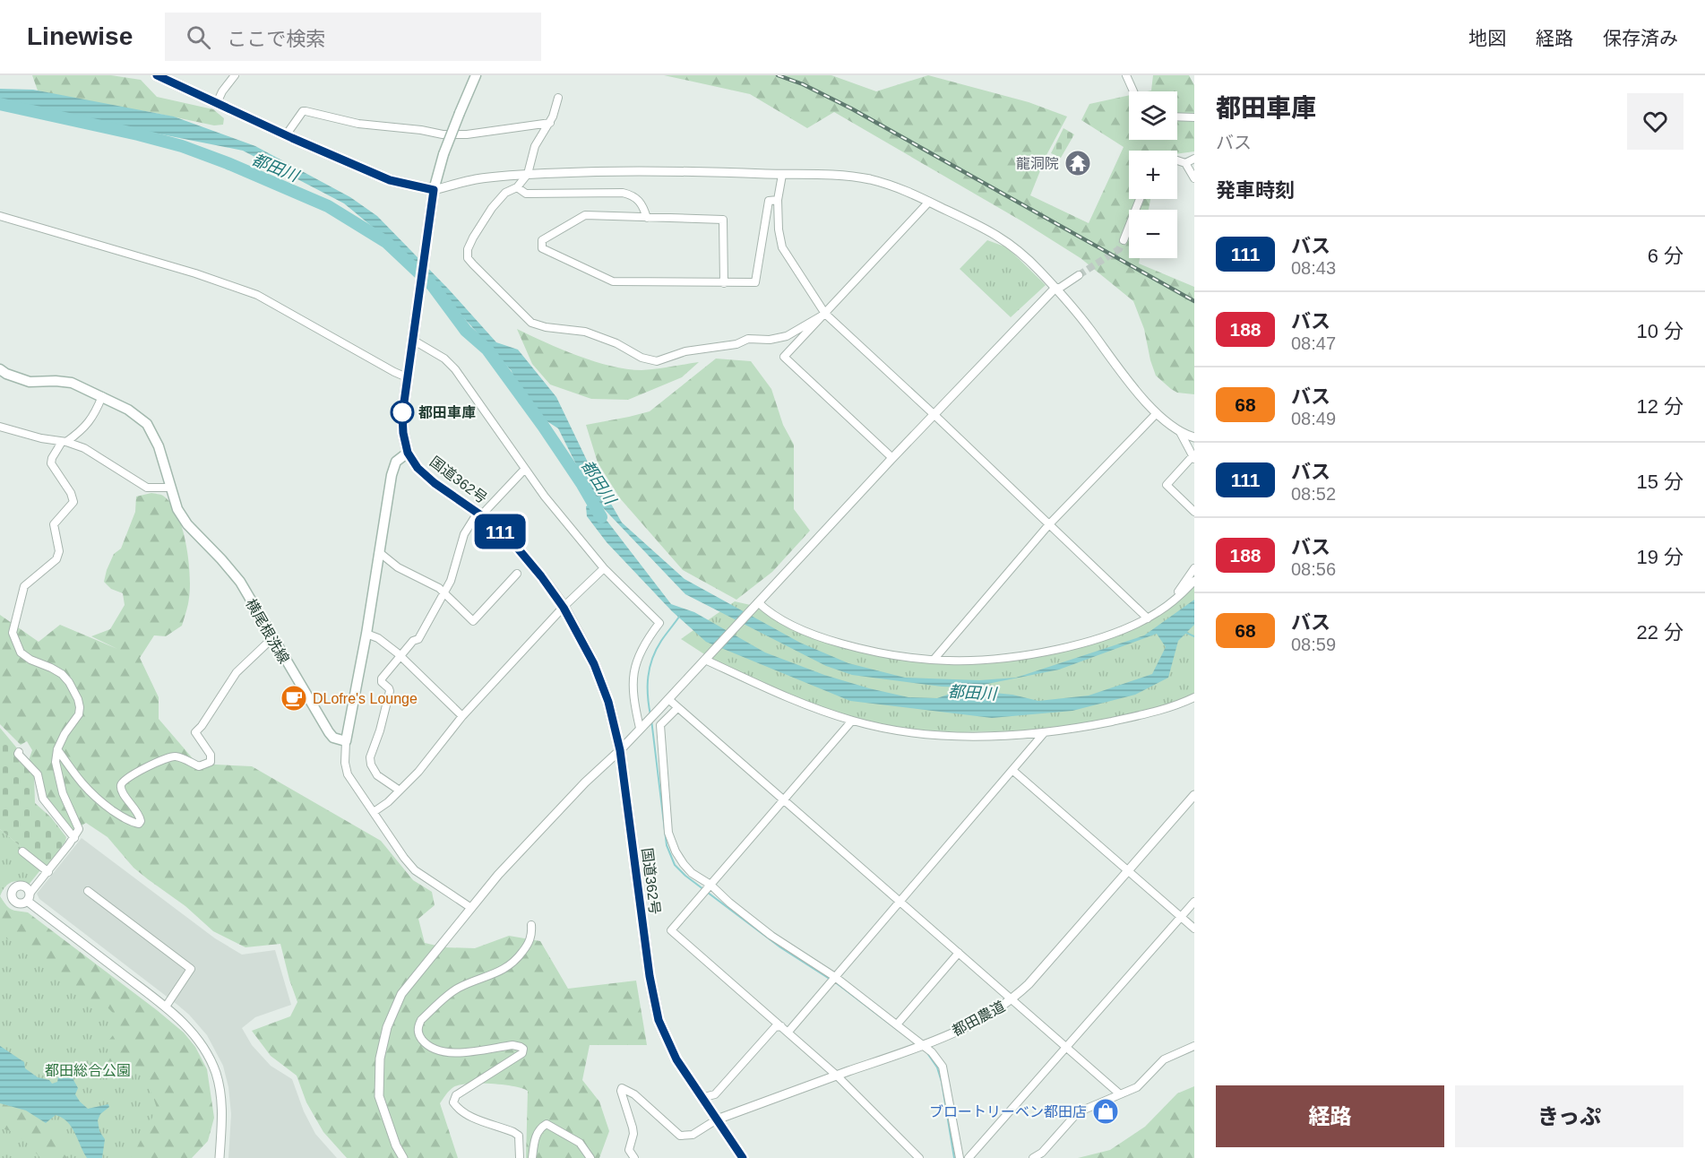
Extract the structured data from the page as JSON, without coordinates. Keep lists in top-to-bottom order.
{
  "streets": {
    "highway": ["国道362号"],
    "main road": ["横尾根洗線"],
    "street": ["都田農道"]
  },
  "crossings": [
    ["国道362号", "都田農道"]
  ],
  "water": ["都田川"],
  "parks": ["都田総合公園"],
  "places": {
    "temple": ["龍洞院"],
    "other": ["都田車庫"],
    "cafe": ["DLofre's Lounge"],
    "shop": ["ブロートリーベン都田店"]
  },
  "lines": ["bus line 111"],
  "page": {
    "header": "Linewise",
    "search": "ここで検索",
    "nav": ["地図", "経路", "保存済み"],
    "on_map": "111",
    "heading": [
      ["都田車庫", "バス"],
      "発車時刻"
    ],
    "map_buttons": ["+", "−"],
    "list": [
      {
        "mark": "111",
        "name": "バス",
        "note": "08:43",
        "value": "6 分"
      },
      {
        "mark": "188",
        "name": "バス",
        "note": "08:47",
        "value": "10 分"
      },
      {
        "mark": "68",
        "name": "バス",
        "note": "08:49",
        "value": "12 分"
      },
      {
        "mark": "111",
        "name": "バス",
        "note": "08:52",
        "value": "15 分"
      },
      {
        "mark": "188",
        "name": "バス",
        "note": "08:56",
        "value": "19 分"
      },
      {
        "mark": "68",
        "name": "バス",
        "note": "08:59",
        "value": "22 分"
      }
    ],
    "buttons": ["経路", "きっぷ"]
  }
}
